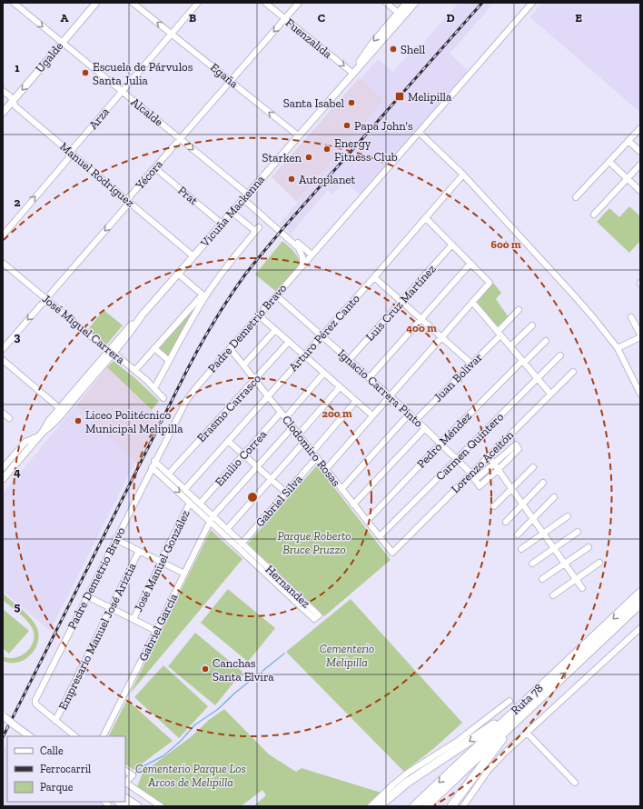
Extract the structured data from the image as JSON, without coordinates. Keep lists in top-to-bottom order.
{
  "streets": {
    "highway": ["Ruta 78"],
    "main road": ["Ugalde", "Vicuña Mackenna"],
    "street": [
      "Fuenzalida",
      "Egaña",
      "Alcalde",
      "Arza",
      "Manuel Rodríguez",
      "Yécora",
      "Prat",
      "Luis Cruz Martínez",
      "Padre Demetrio Bravo",
      "José Miguel Carrera",
      "Arturo Pérez Canto",
      "Juan Bolívar",
      "Ignacio Carrera Pinto",
      "Erasmo Carrasco",
      "Pedro Méndez",
      "Carmen Quintero",
      "Clodomiro Rosas",
      "Emilio Correa",
      "Lorenzo Aceitón",
      "Gabriel Silva",
      "José Manuel González",
      "Hernandez",
      "Gabriel García",
      "Empresario Manuel José Ariztia"
    ]
  },
  "crossings": [
    ["Fuenzalida", "Yécora"],
    ["Fuenzalida", "Vicuña Mackenna"],
    ["Ugalde", "Alcalde"],
    ["Ugalde", "Manuel Rodríguez"],
    ["Egaña", "Arza"],
    ["Egaña", "Yécora"],
    ["Egaña", "Vicuña Mackenna"],
    ["Alcalde", "Arza"],
    ["Alcalde", "Yécora"],
    ["Alcalde", "Vicuña Mackenna"],
    ["Alcalde", "Padre Demetrio Bravo"],
    ["Arza", "Manuel Rodríguez"],
    ["Manuel Rodríguez", "Yécora"],
    ["Manuel Rodríguez", "Vicuña Mackenna"],
    ["Yécora", "Prat"],
    ["Yécora", "José Miguel Carrera"],
    ["Prat", "Vicuña Mackenna"],
    ["Vicuña Mackenna", "José Miguel Carrera"],
    ["Luis Cruz Martínez", "Ignacio Carrera Pinto"],
    ["Padre Demetrio Bravo", "Ignacio Carrera Pinto"],
    ["Padre Demetrio Bravo", "Clodomiro Rosas"],
    ["Padre Demetrio Bravo", "Hernandez"],
    ["Padre Demetrio Bravo", "Empresario Manuel José Ariztia"],
    ["Arturo Pérez Canto", "Ignacio Carrera Pinto"],
    ["Arturo Pérez Canto", "Clodomiro Rosas"],
    ["Arturo Pérez Canto", "Hernandez"],
    ["Juan Bolívar", "Ignacio Carrera Pinto"],
    ["Ignacio Carrera Pinto", "Pedro Méndez"],
    ["Ignacio Carrera Pinto", "Carmen Quintero"],
    ["Ignacio Carrera Pinto", "Lorenzo Aceitón"],
    ["Erasmo Carrasco", "Clodomiro Rosas"],
    ["Erasmo Carrasco", "Hernandez"],
    ["Pedro Méndez", "Clodomiro Rosas"],
    ["Carmen Quintero", "Clodomiro Rosas"],
    ["Clodomiro Rosas", "Emilio Correa"],
    ["Clodomiro Rosas", "Lorenzo Aceitón"],
    ["Clodomiro Rosas", "Gabriel Silva"],
    ["Clodomiro Rosas", "Gabriel García"],
    ["Emilio Correa", "Hernandez"],
    ["Gabriel Silva", "Hernandez"],
    ["José Manuel González", "Hernandez"],
    ["Hernandez", "Gabriel García"]
  ],
  "one_way": [
    "Fuenzalida",
    "Ugalde",
    "Egaña",
    "Arza",
    "Yécora"
  ],
  "parks": ["Parque Roberto Bruce Pruzzo", "Cementerio Melipilla", "Cementerio Parque Los Arcos de Melipilla"],
  "places": {
    "other": [
      "Shell",
      "Escuela de Párvulos Santa Julia",
      "Santa Isabel",
      "Papa John's",
      "Energy Fitness Club",
      "Starken",
      "Autoplanet",
      "Liceo Politécnico Municipal Melipilla",
      "Canchas Santa Elvira"
    ],
    "transit": ["Melipilla"]
  },
  "legend": ["Calle", "Ferrocarril", "Parque"],
  "grid": {
    "columns": [
      "A",
      "B",
      "C",
      "D",
      "E"
    ],
    "rows": [
      "1",
      "2",
      "3",
      "4",
      "5"
    ]
  },
  "rings": ["600 m", "400 m", "200 m"]
}
